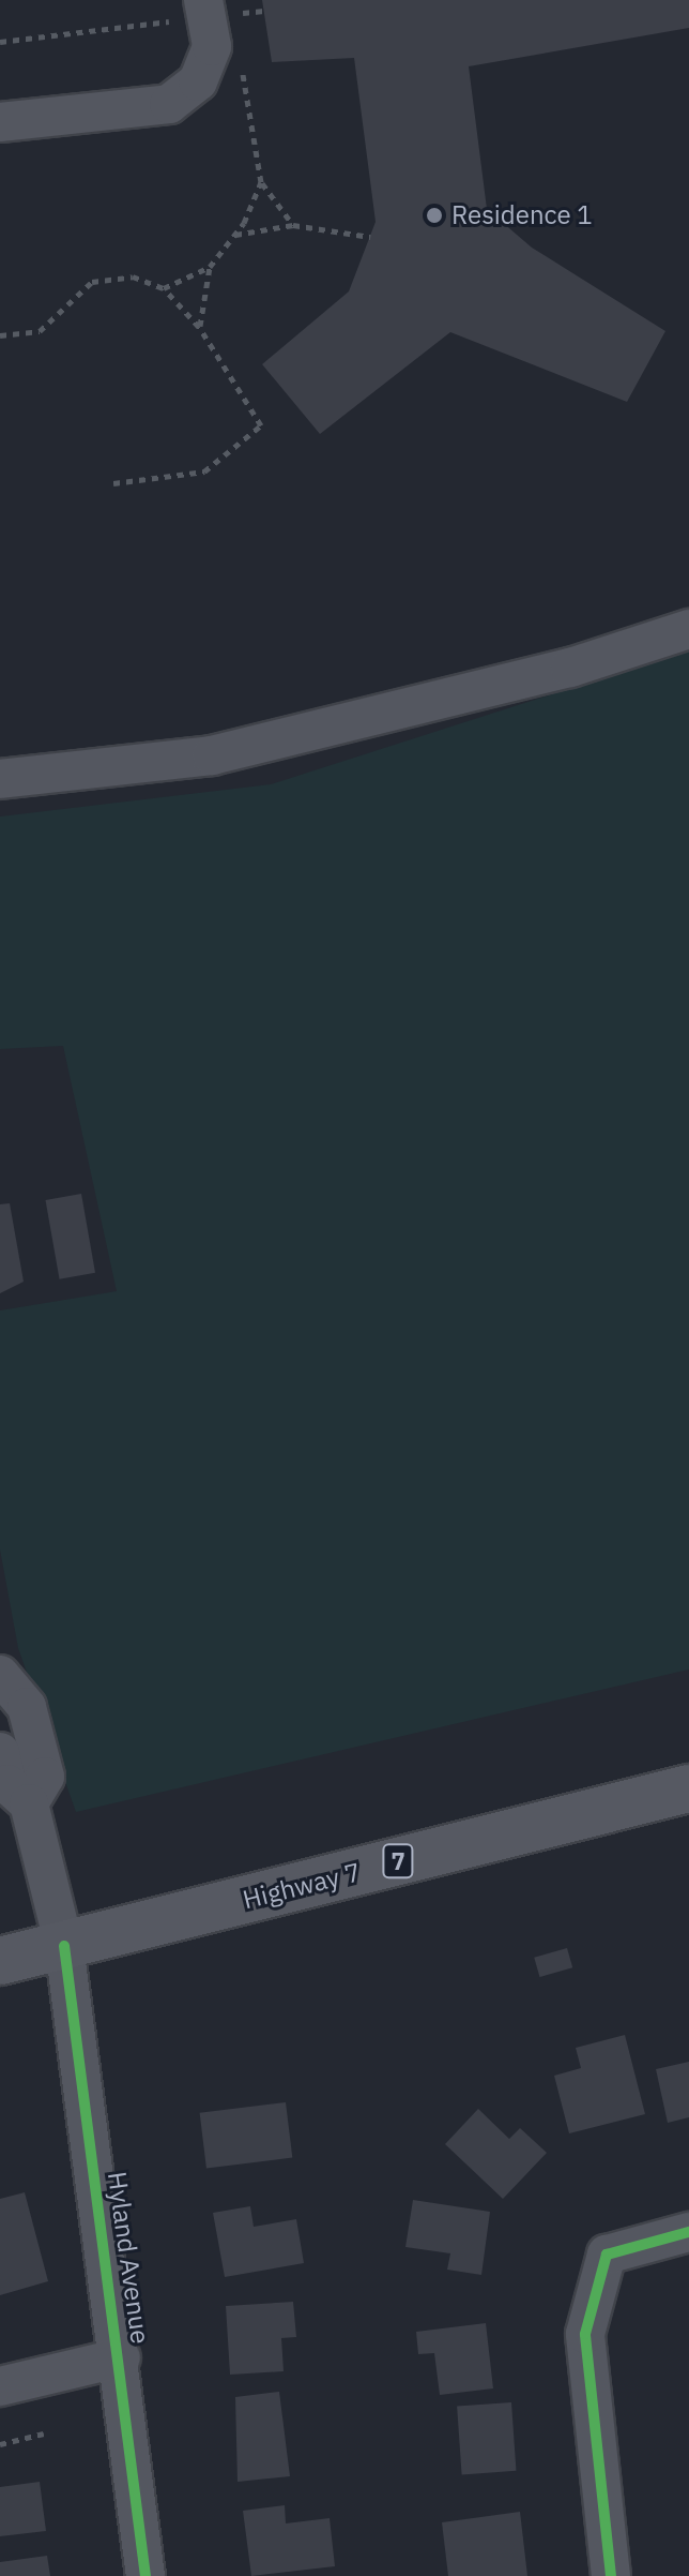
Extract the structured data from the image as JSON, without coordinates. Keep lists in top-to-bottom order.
{
  "streets": {
    "main road": ["7", "Highway 7"],
    "street": ["Hyland Avenue"]
  },
  "crossings": [
    ["7", "Highway 7"],
    ["7", "Hyland Avenue"],
    ["Highway 7", "Hyland Avenue"]
  ],
  "places": ["Residence 1"]
}
